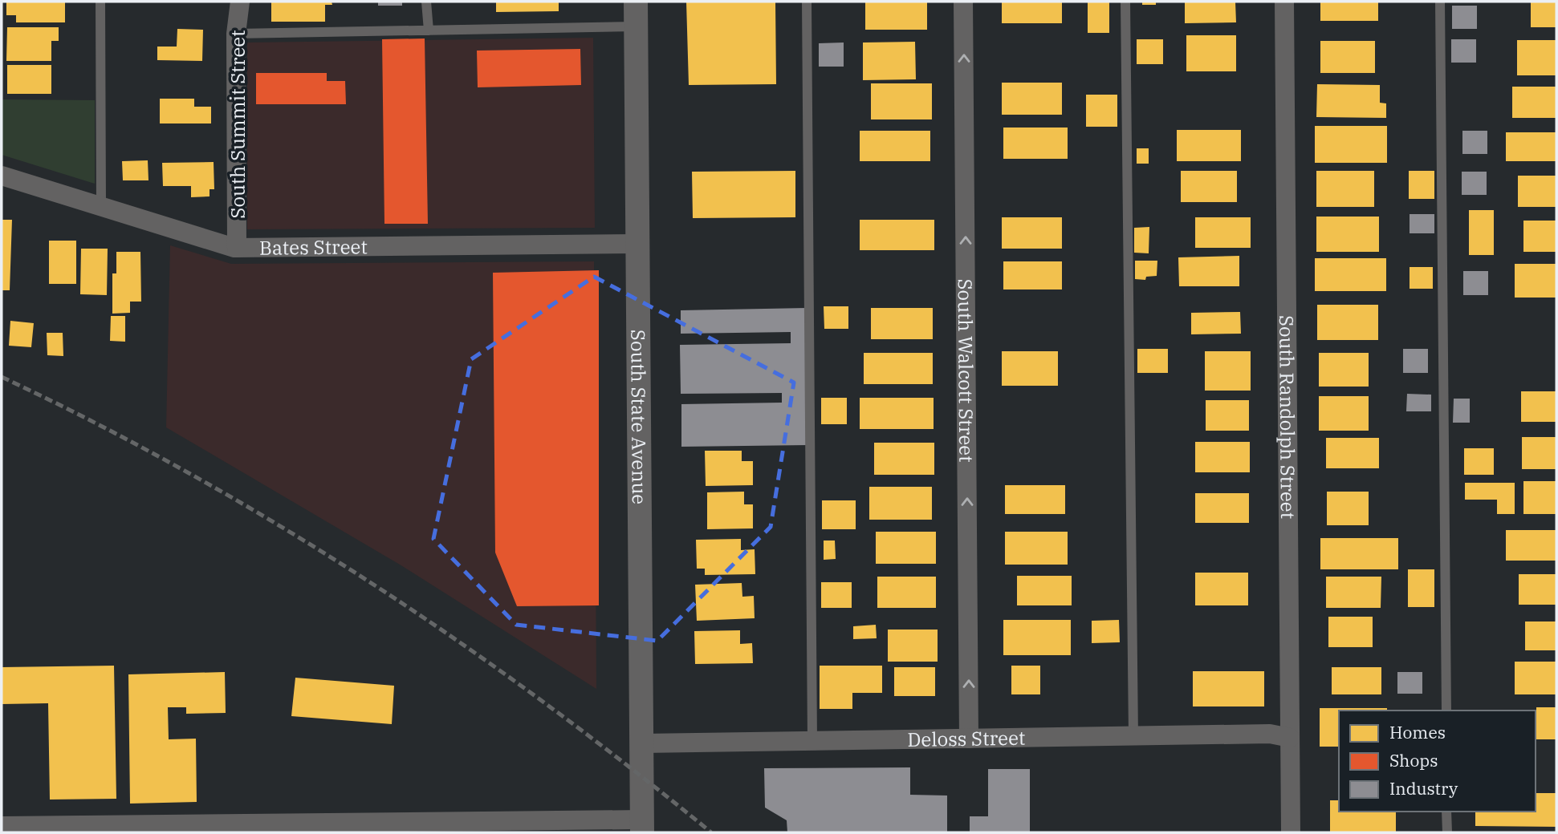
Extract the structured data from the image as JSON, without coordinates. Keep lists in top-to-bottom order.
{
  "streets": {
    "street": [
      "South Summit Street",
      "Bates Street",
      "South Walcott Street",
      "South State Avenue",
      "South Randolph Street",
      "Deloss Street"
    ]
  },
  "crossings": [
    ["South Summit Street", "Bates Street"],
    ["Bates Street", "South State Avenue"],
    ["South Walcott Street", "Deloss Street"],
    ["South State Avenue", "Deloss Street"],
    ["South Randolph Street", "Deloss Street"]
  ],
  "one_way": ["South Walcott Street"],
  "legend": ["Homes", "Shops", "Industry"]
}
